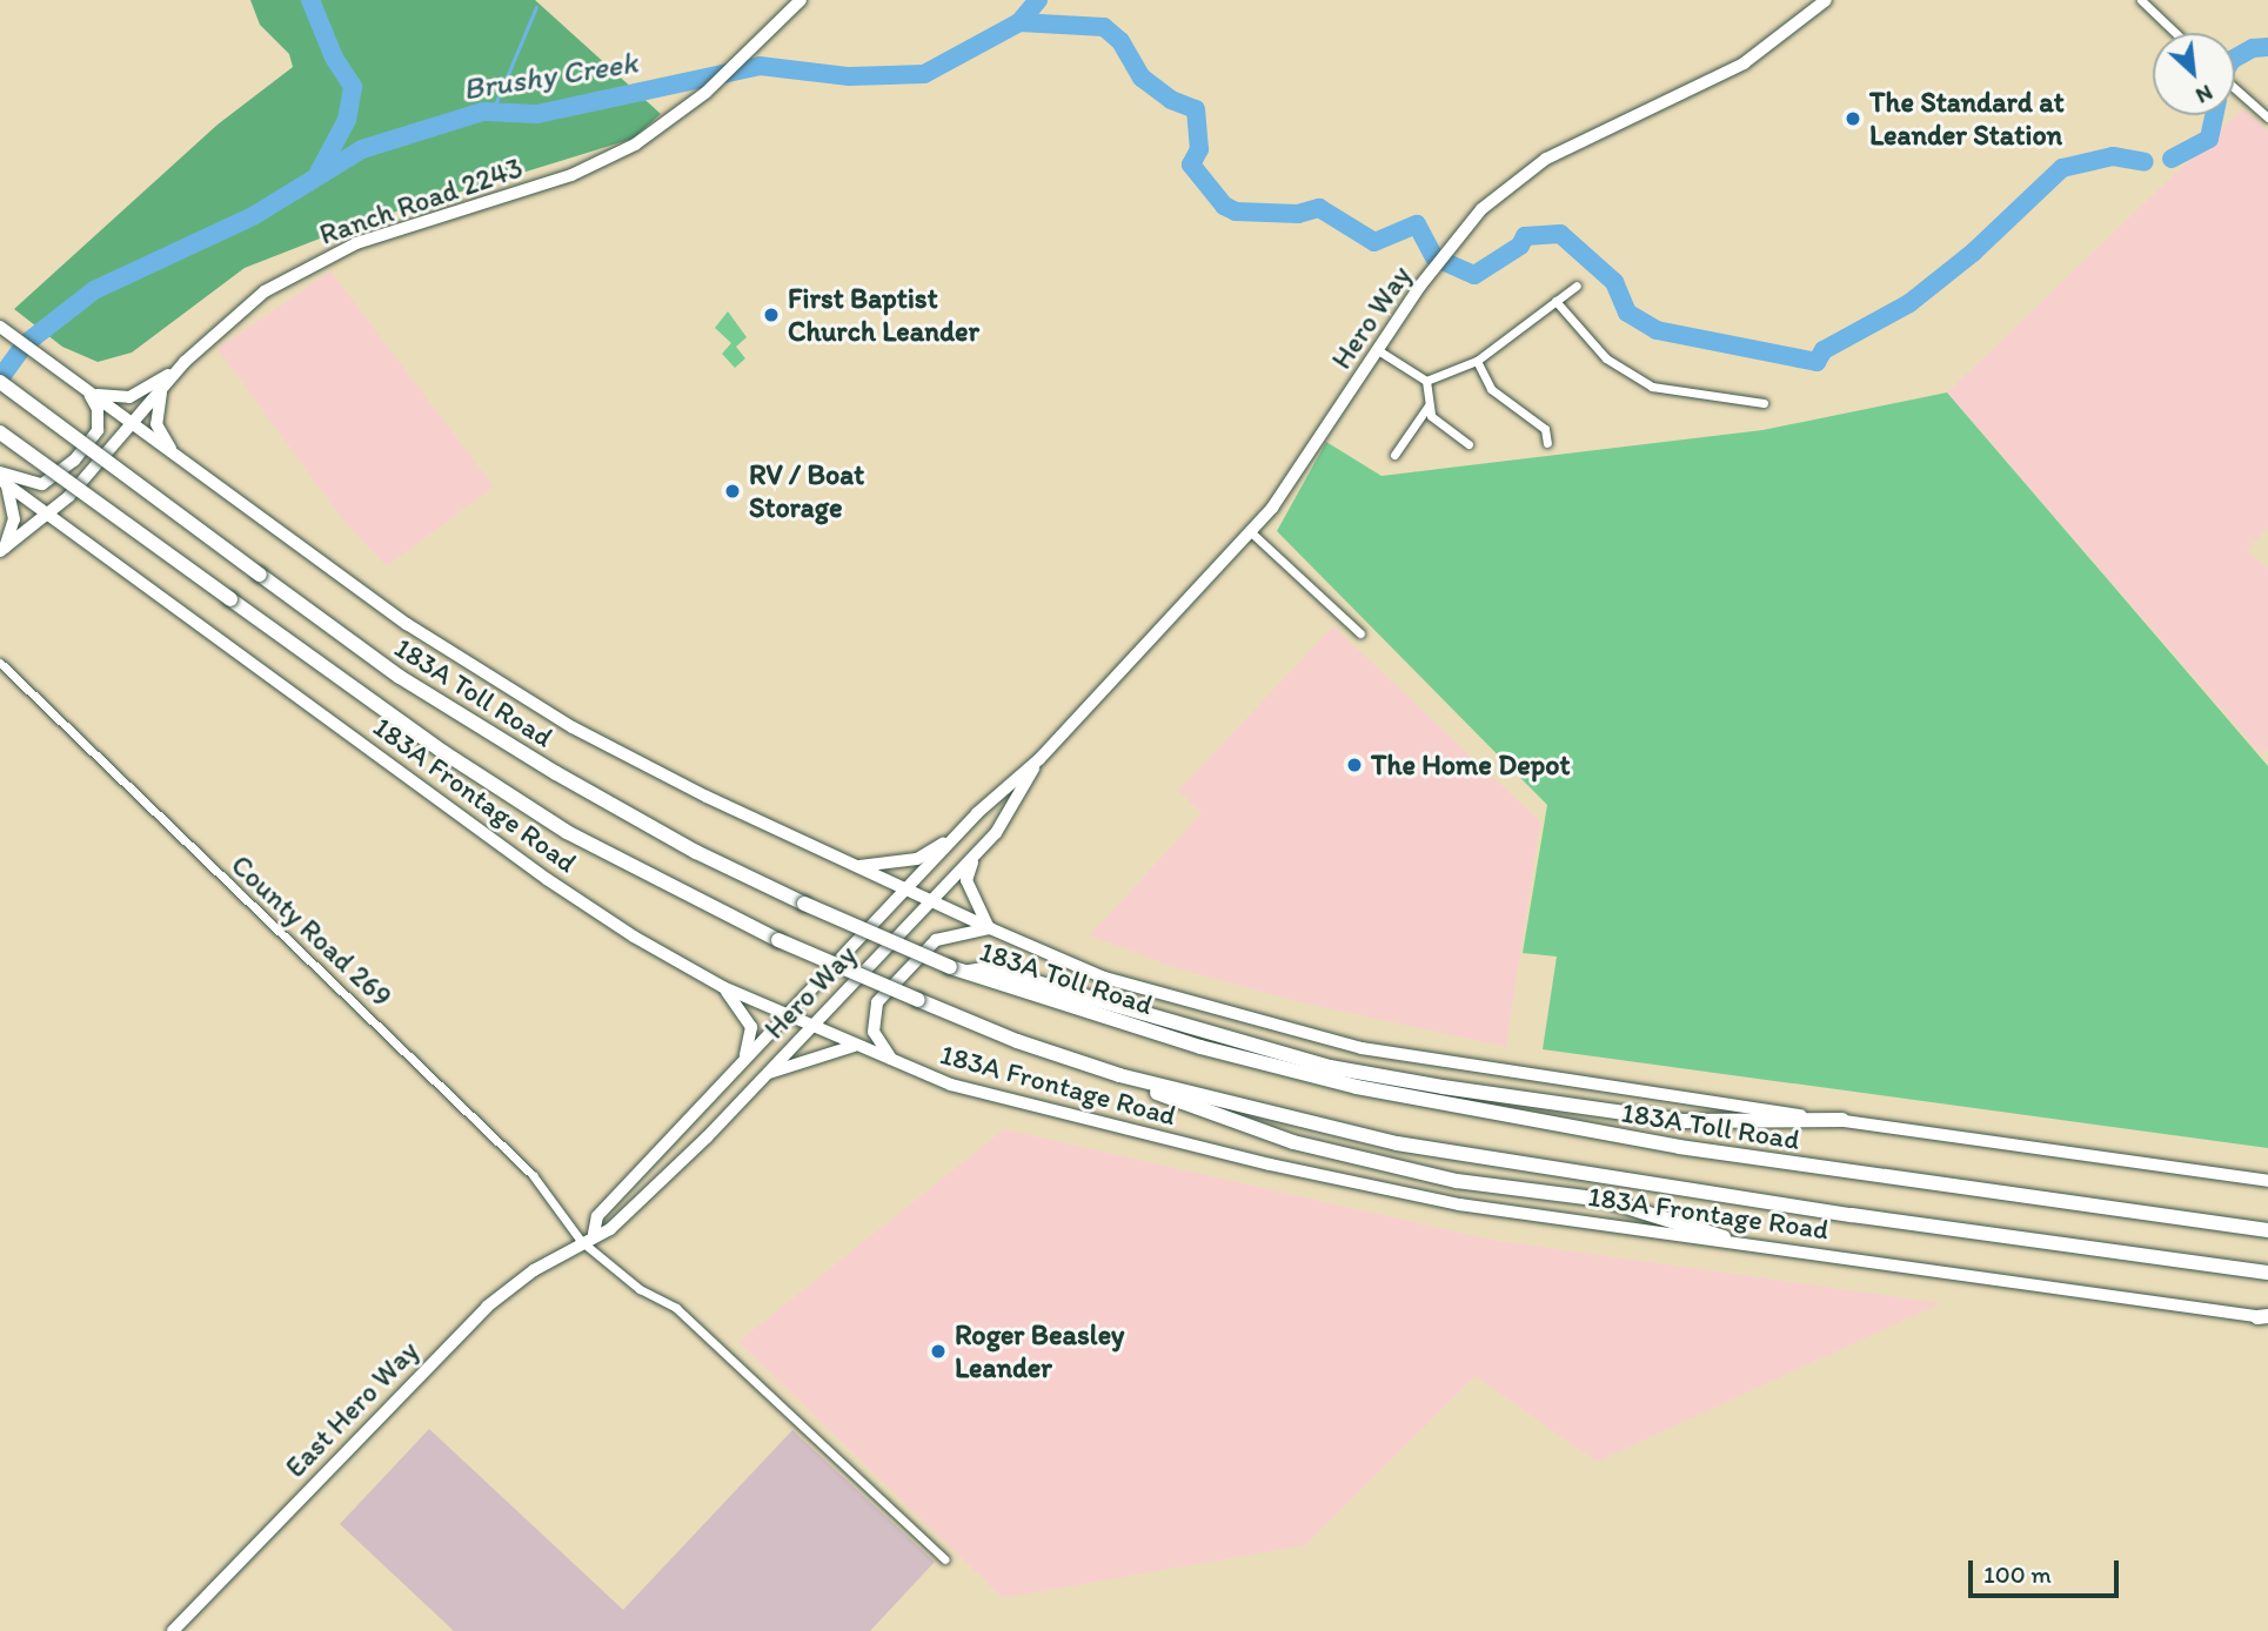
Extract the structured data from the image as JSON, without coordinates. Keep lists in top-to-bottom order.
{
  "streets": {
    "highway": ["183A Toll Road"],
    "main road": [
      "Ranch Road 2243",
      "Hero Way",
      "183A Frontage Road",
      "East Hero Way"
    ],
    "street": ["County Road 269"]
  },
  "crossings": [
    ["Ranch Road 2243", "183A Frontage Road"],
    ["Hero Way", "183A Frontage Road"],
    ["Hero Way", "County Road 269"],
    ["Hero Way", "East Hero Way"],
    ["County Road 269", "East Hero Way"]
  ],
  "water": ["Brushy Creek"],
  "places": [
    "The Standard at Leander Station",
    "First Baptist Church Leander",
    "RV / Boat Storage",
    "The Home Depot",
    "Roger Beasley Leander"
  ],
  "scale_bar": "100 m",
  "north": "bottom right"
}
